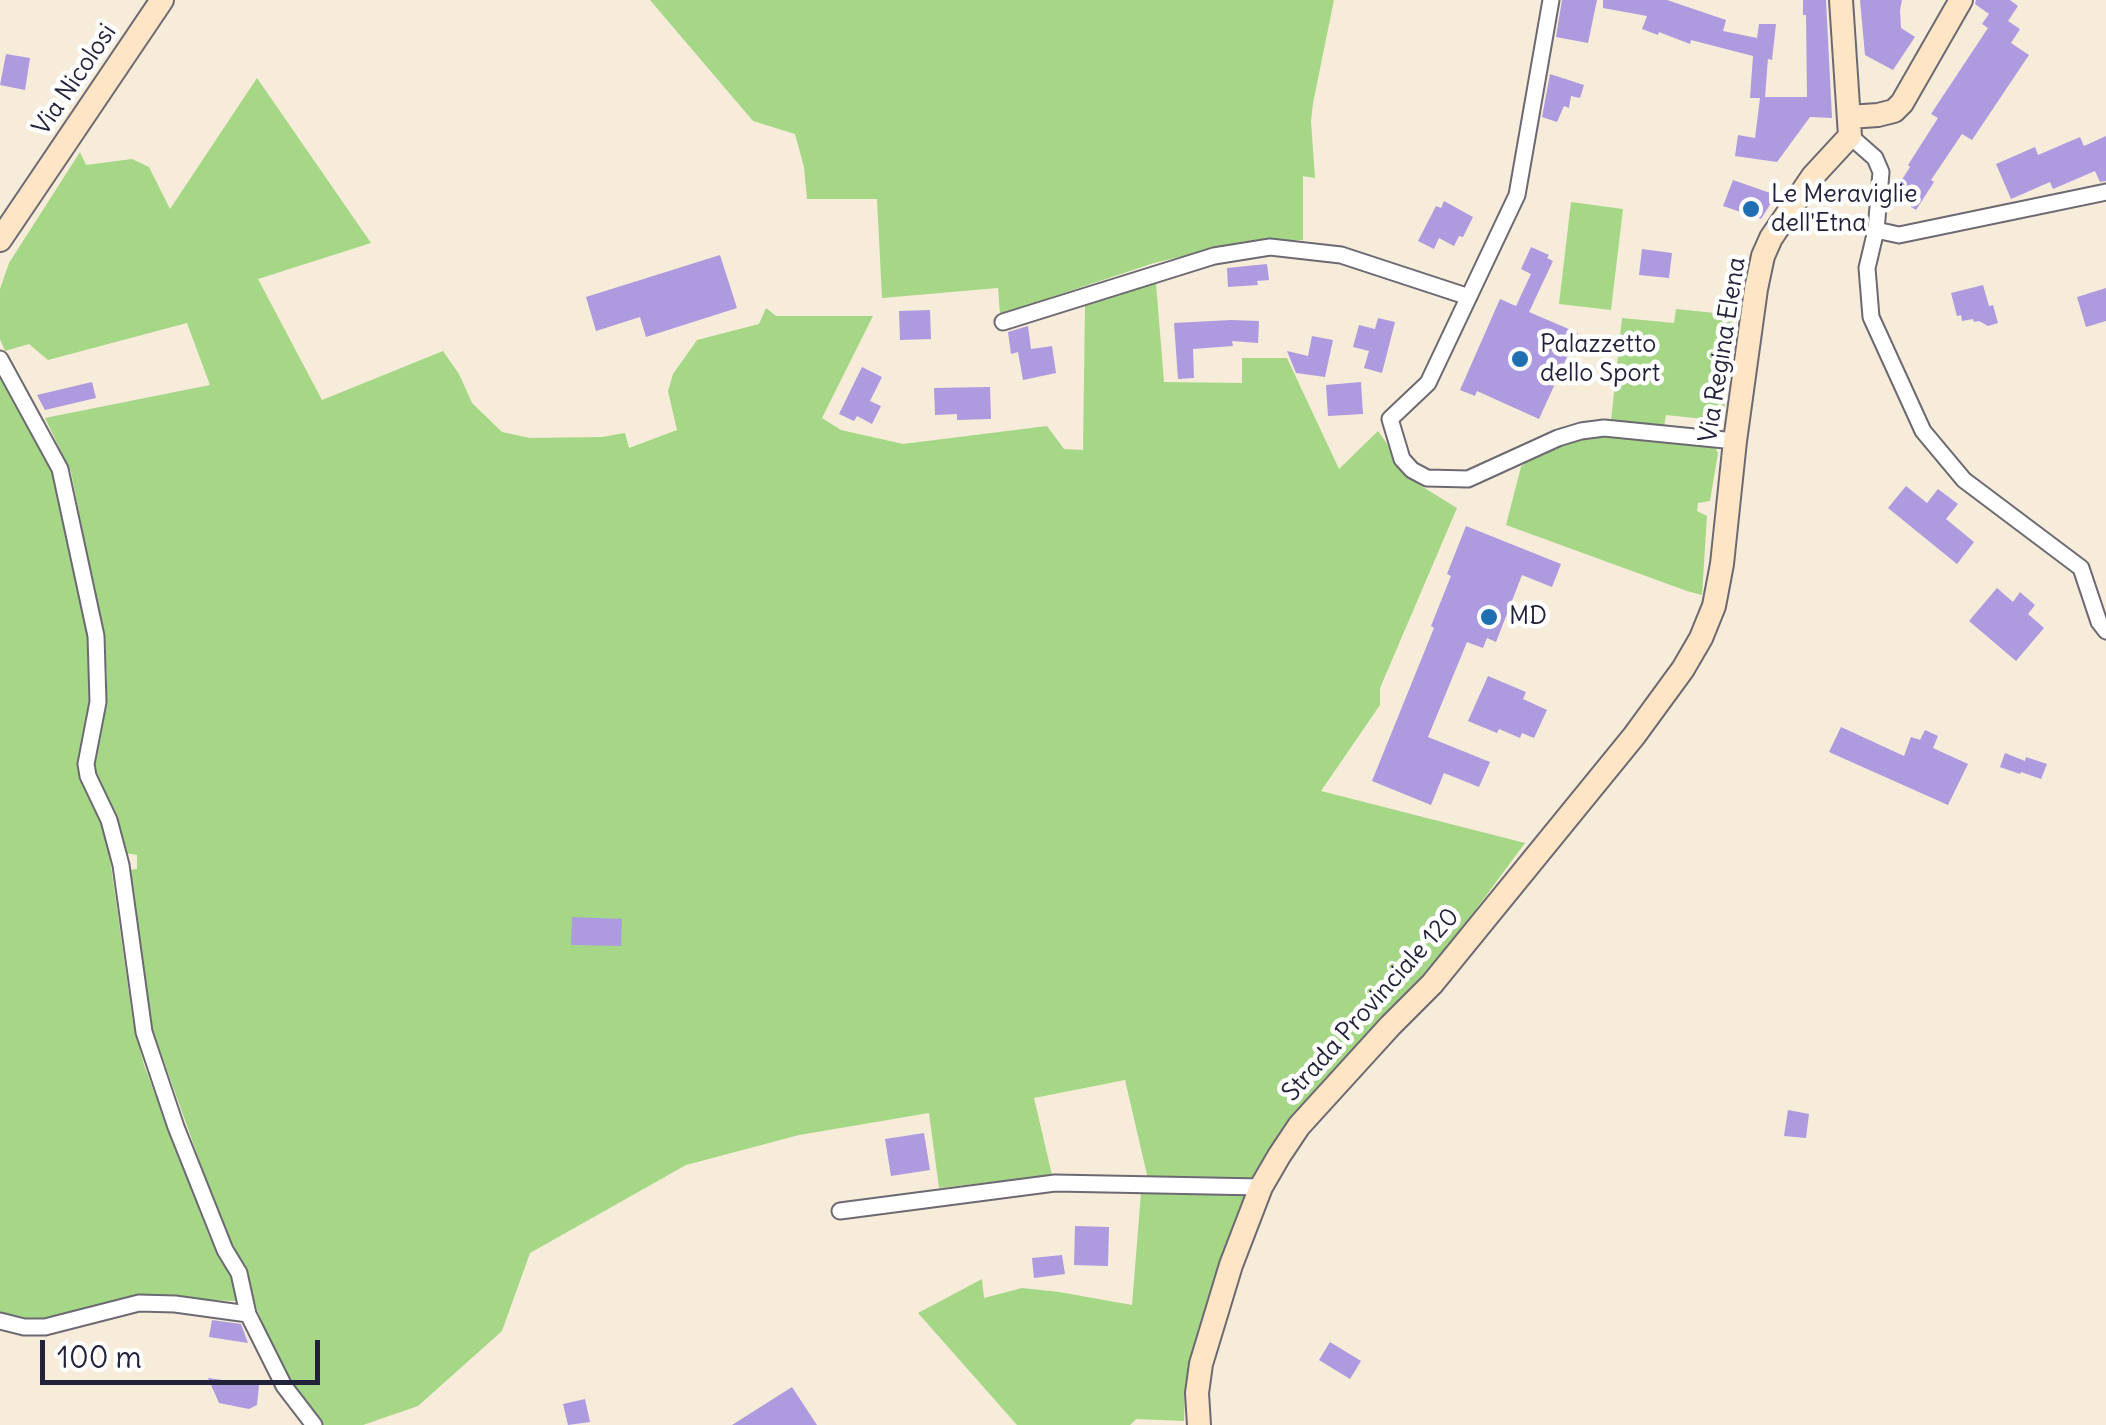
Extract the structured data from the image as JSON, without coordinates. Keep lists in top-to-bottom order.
{
  "streets": {
    "street": ["Via Nicolosi", "Via Regina Elena", "Strada Provinciale 120"]
  },
  "crossings": [
    ["Via Regina Elena", "Strada Provinciale 120"]
  ],
  "places": ["Le Meraviglie dell'Etna", "Palazzetto dello Sport", "MD"],
  "scale_bar": "100 m"
}
